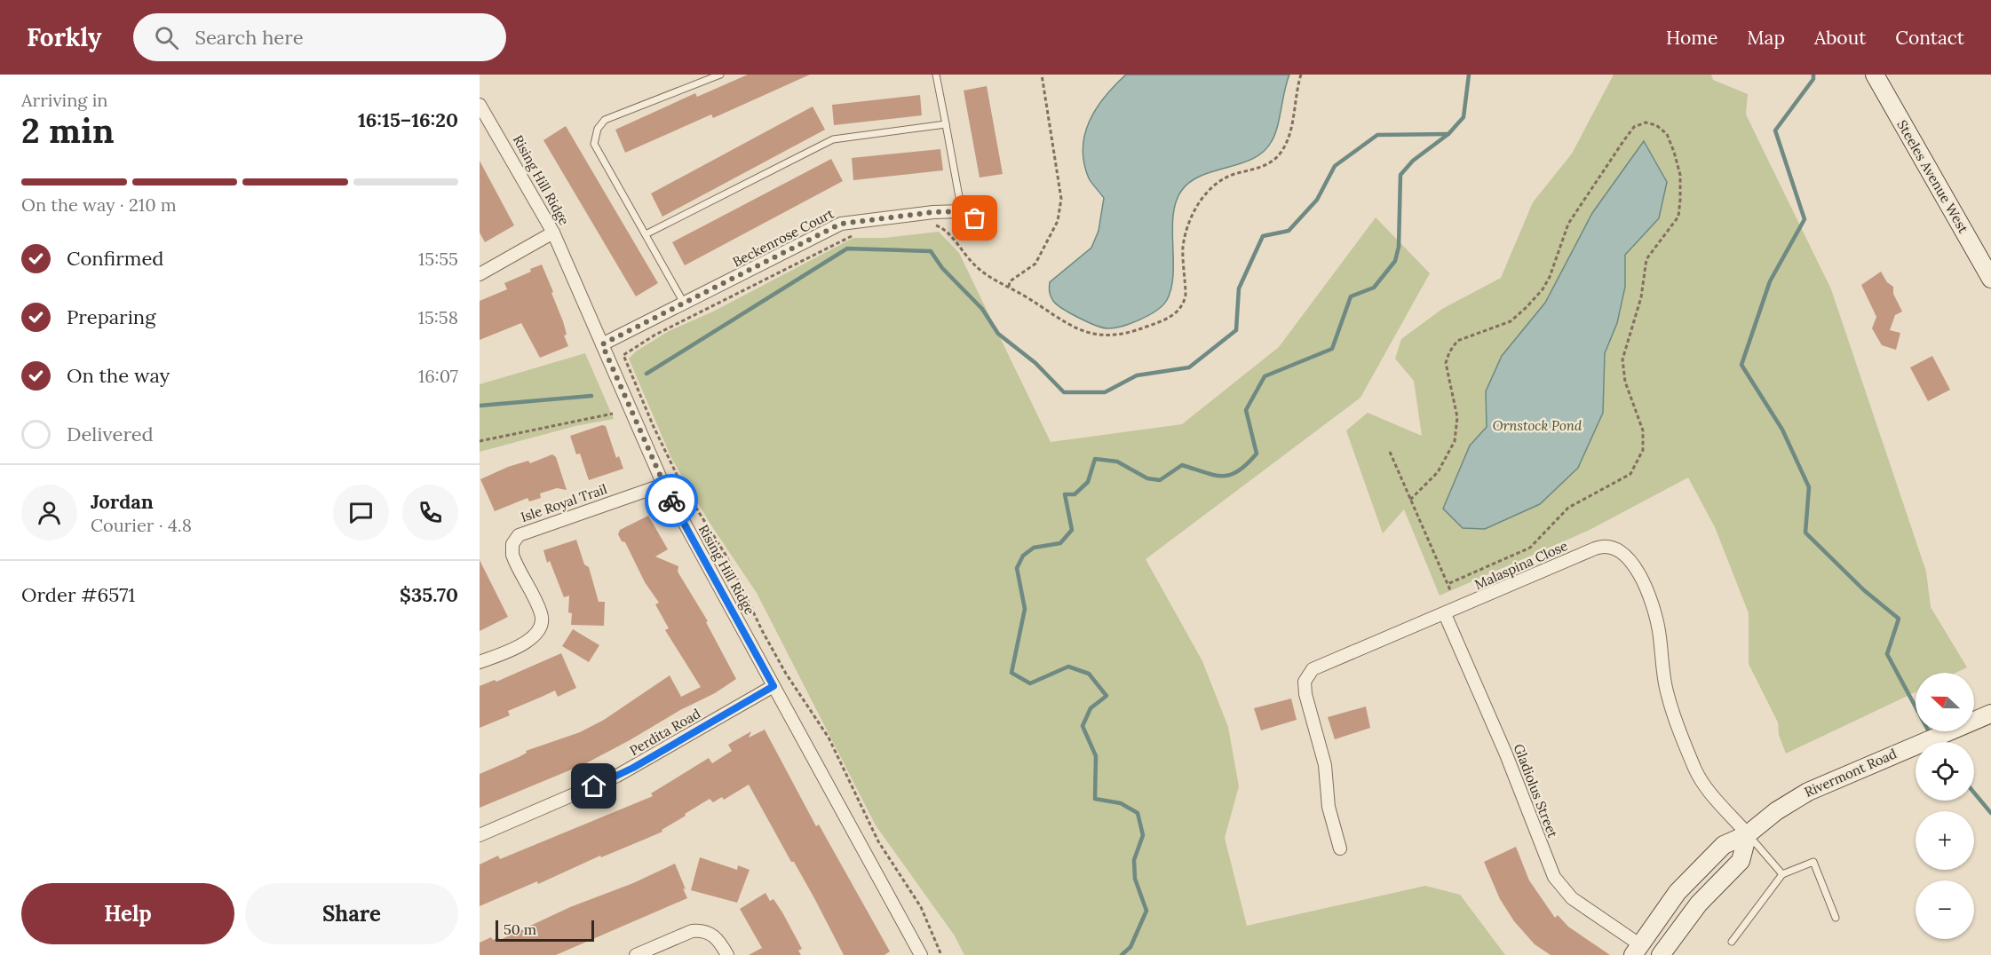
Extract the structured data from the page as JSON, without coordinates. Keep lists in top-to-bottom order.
{
  "streets": {
    "street": [
      "Steeles Avenue West",
      "Rising Hill Ridge",
      "Beckenrose Court",
      "Isle Royal Trail",
      "Malaspina Close",
      "Perdita Road",
      "Rivermont Road",
      "Gladiolus Street"
    ]
  },
  "crossings": [
    ["Rising Hill Ridge", "Beckenrose Court"],
    ["Rising Hill Ridge", "Isle Royal Trail"],
    ["Rising Hill Ridge", "Perdita Road"],
    ["Malaspina Close", "Rivermont Road"],
    ["Malaspina Close", "Gladiolus Street"],
    ["Rivermont Road", "Gladiolus Street"]
  ],
  "parks": ["Ornstock Pond"],
  "scale_bar": "50 m",
  "north": "left",
  "page": {
    "header": "Forkly",
    "search": "Search here",
    "nav": [
      "Home",
      "Map",
      "About",
      "Contact"
    ],
    "heading": ["2 min", "Arriving in", "16:15–16:20"],
    "panel": [
      "Jordan",
      "Courier · 4.8",
      "Order #6571",
      "$35.70"
    ],
    "bar": "On the way · 210 m",
    "list": [
      ["Confirmed", "15:55"],
      ["Preparing", "15:58"],
      ["On the way", "16:07"],
      "Delivered"
    ],
    "map_buttons": ["+", "−"],
    "buttons": ["Help", "Share"],
    "scale": "50 m"
  }
}
